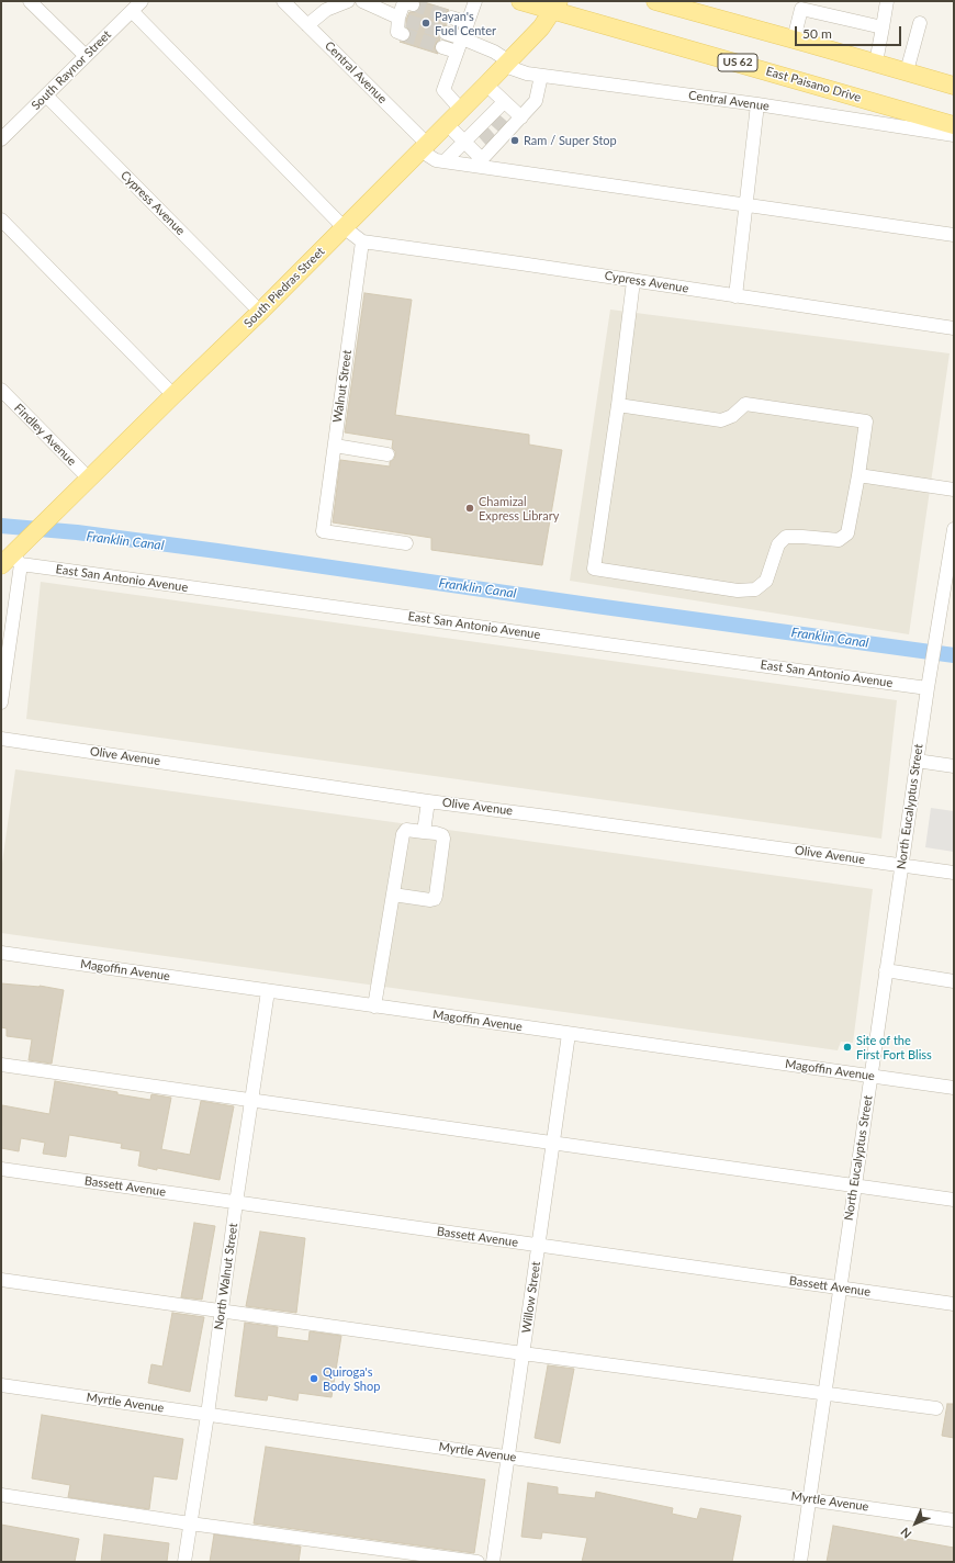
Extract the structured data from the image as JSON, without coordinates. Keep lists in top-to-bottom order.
{
  "streets": {
    "main road": ["US 62", "East Paisano Drive", "South Piedras Street"],
    "street": [
      "South Raynor Street",
      "Central Avenue",
      "Cypress Avenue",
      "Walnut Street",
      "Findley Avenue",
      "East San Antonio Avenue",
      "Olive Avenue",
      "North Eucalyptus Street",
      "Magoffin Avenue",
      "Bassett Avenue",
      "North Walnut Street",
      "Willow Street",
      "Myrtle Avenue"
    ]
  },
  "crossings": [
    ["South Raynor Street", "Cypress Avenue"],
    ["Central Avenue", "South Piedras Street"],
    ["East Paisano Drive", "South Piedras Street"],
    ["Cypress Avenue", "South Piedras Street"],
    ["Cypress Avenue", "Walnut Street"],
    ["South Piedras Street", "Findley Avenue"],
    ["South Piedras Street", "East San Antonio Avenue"],
    ["East San Antonio Avenue", "North Eucalyptus Street"],
    ["Olive Avenue", "North Eucalyptus Street"],
    ["North Eucalyptus Street", "Magoffin Avenue"],
    ["North Eucalyptus Street", "Bassett Avenue"],
    ["North Eucalyptus Street", "Myrtle Avenue"],
    ["Magoffin Avenue", "North Walnut Street"],
    ["Magoffin Avenue", "Willow Street"],
    ["Bassett Avenue", "North Walnut Street"],
    ["Bassett Avenue", "Willow Street"],
    ["North Walnut Street", "Myrtle Avenue"],
    ["Willow Street", "Myrtle Avenue"]
  ],
  "water": ["Franklin Canal"],
  "places": [
    "Payan's Fuel Center",
    "Ram / Super Stop",
    "Chamizal Express Library",
    "Site of the First Fort Bliss",
    "Quiroga's Body Shop"
  ],
  "scale_bar": "50 m",
  "north": "bottom left"
}
